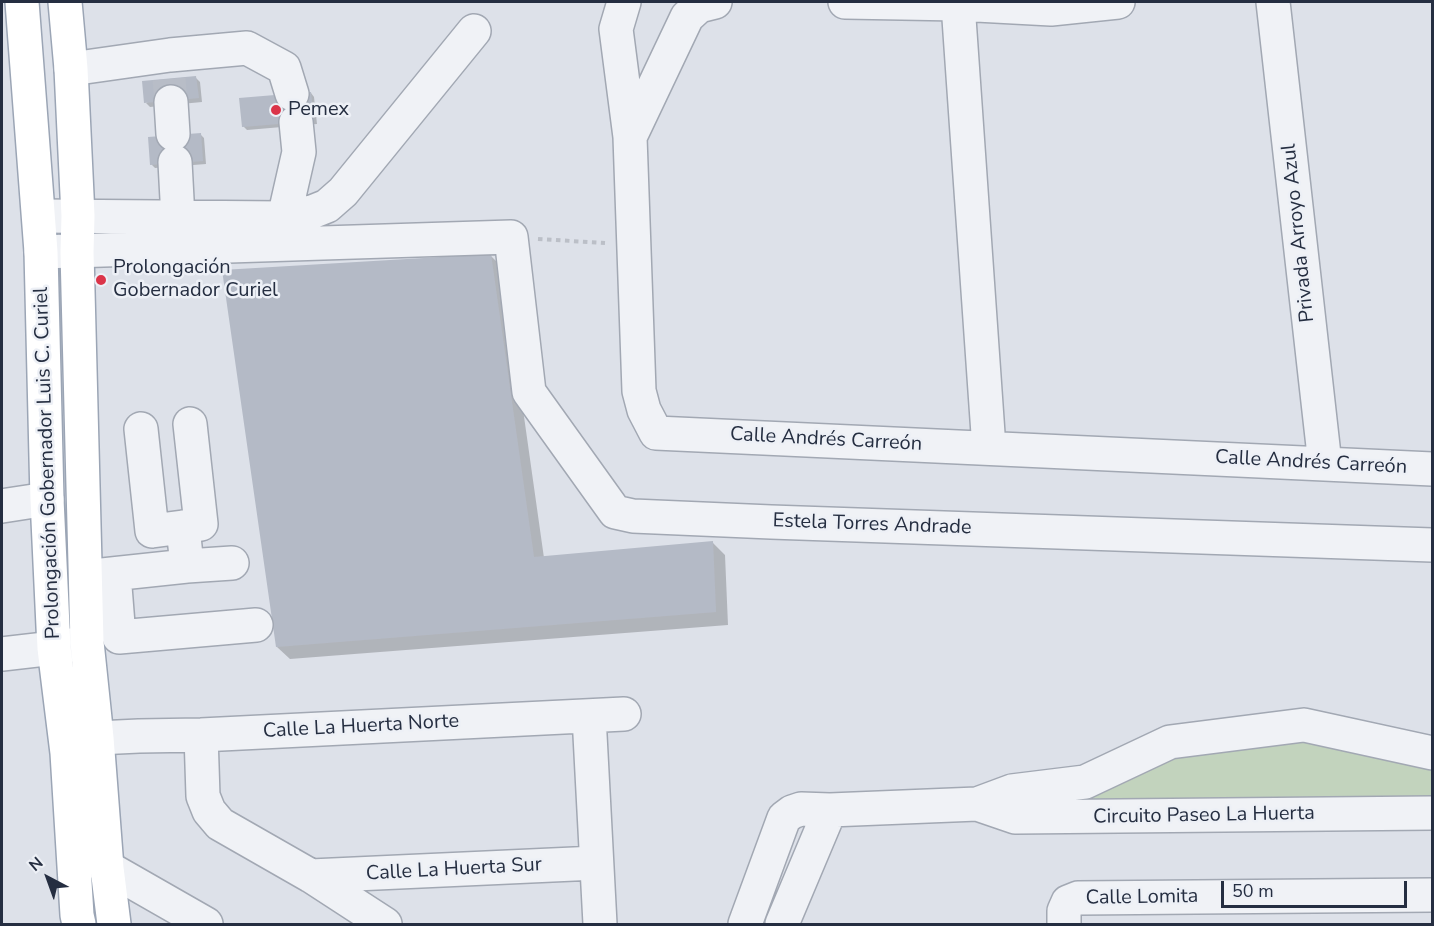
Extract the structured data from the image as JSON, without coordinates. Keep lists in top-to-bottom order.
{
  "streets": {
    "main road": ["Prolongación Gobernador Luis C. Curiel"],
    "street": [
      "Privada Arroyo Azul",
      "Calle Andrés Carreón",
      "Estela Torres Andrade",
      "Calle La Huerta Norte",
      "Circuito Paseo La Huerta",
      "Calle La Huerta Sur",
      "Calle Lomita"
    ]
  },
  "crossings": [
    ["Privada Arroyo Azul", "Calle Andrés Carreón"],
    ["Prolongación Gobernador Luis C. Curiel", "Calle La Huerta Norte"]
  ],
  "places": ["Pemex", "Prolongación Gobernador Curiel"],
  "scale_bar": "50 m",
  "north": "top left"
}
